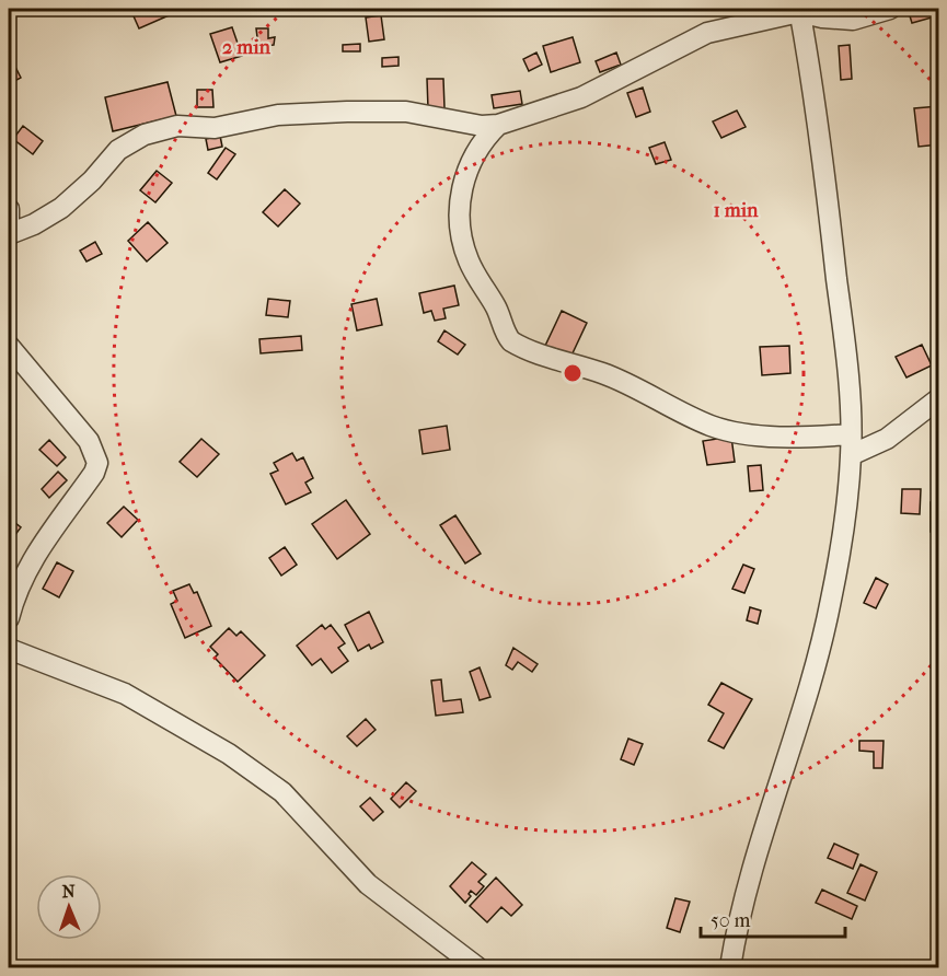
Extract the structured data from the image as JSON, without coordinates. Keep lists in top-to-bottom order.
{
  "scale_bar": "50 m",
  "north": "top",
  "rings": ["2 min", "1 min"]
}
